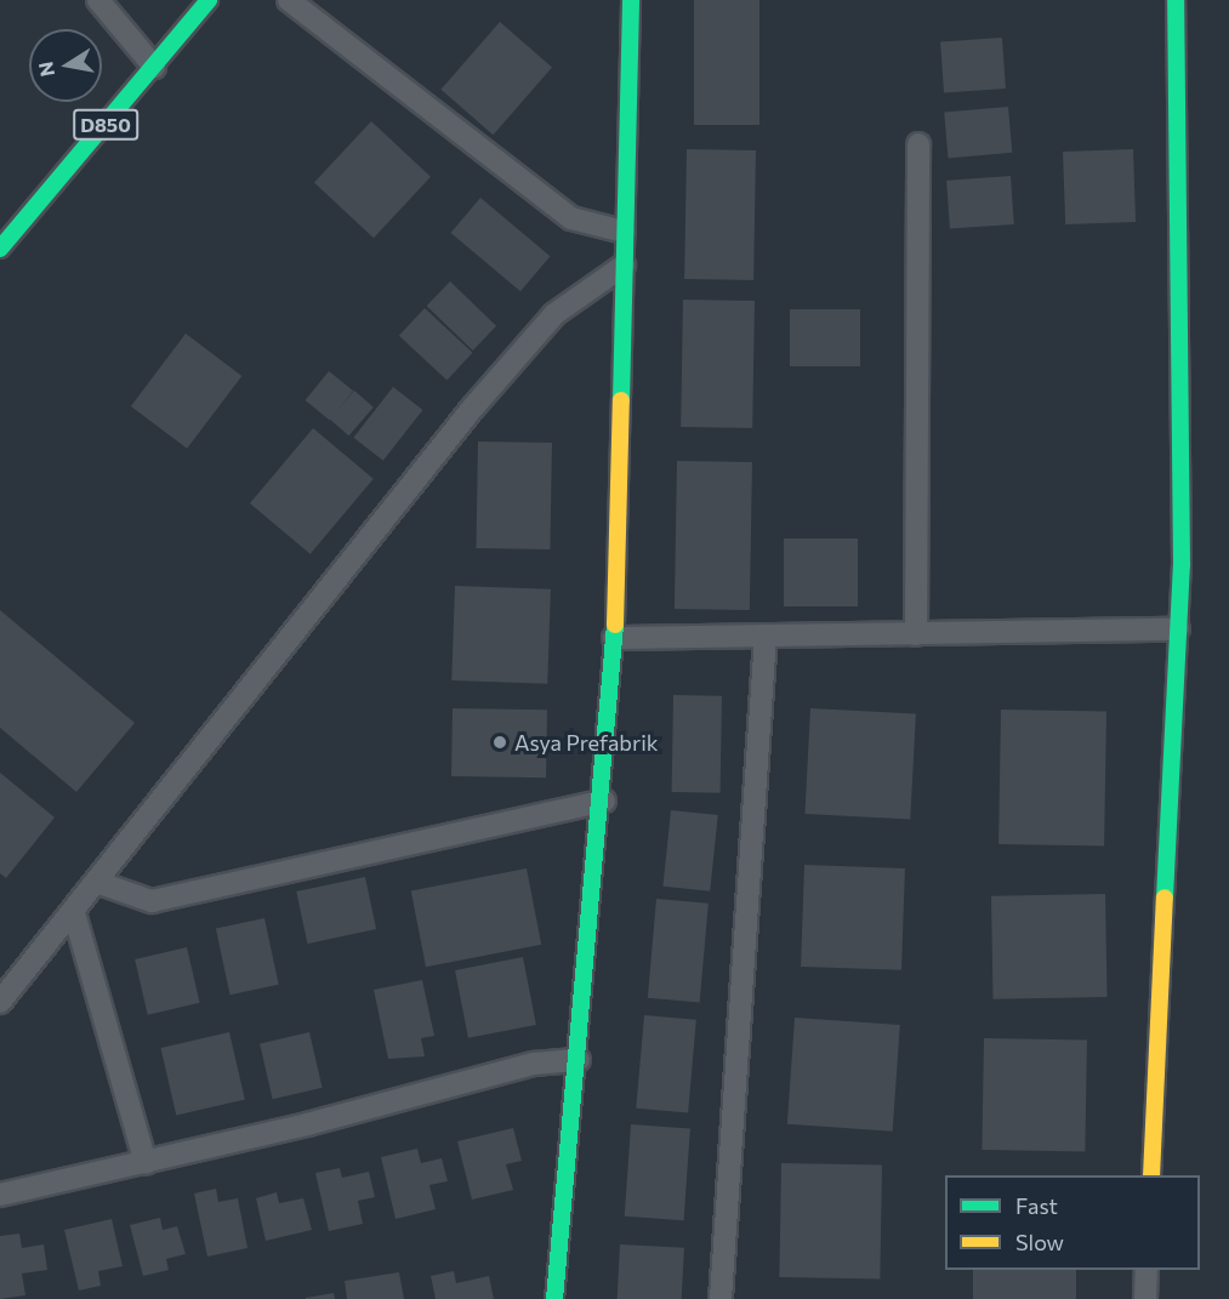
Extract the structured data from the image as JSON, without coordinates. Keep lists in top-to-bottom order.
{
  "streets": {
    "street": ["D850"]
  },
  "places": ["Asya Prefabrik"],
  "legend": ["Fast", "Slow"],
  "north": "left"
}
